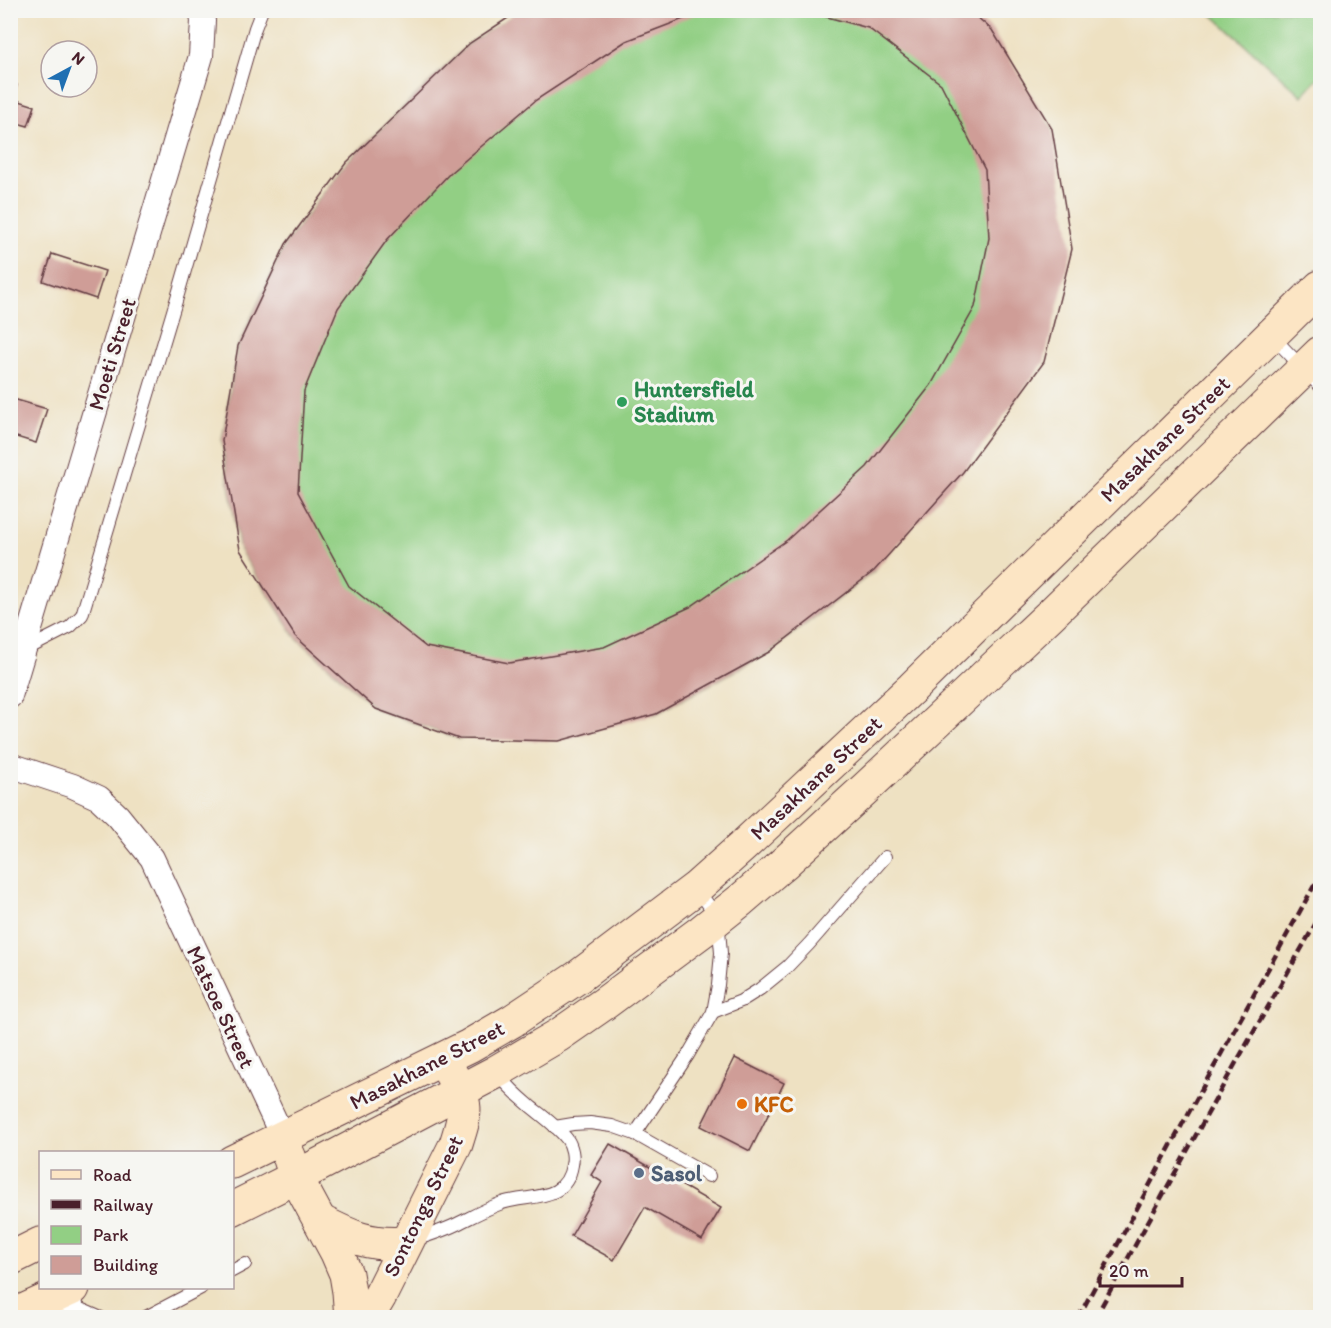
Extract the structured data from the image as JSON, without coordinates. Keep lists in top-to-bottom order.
{
  "streets": {
    "main road": ["Masakhane Street", "Matsoe Street", "Sontonga Street"],
    "street": ["Moeti Street"]
  },
  "crossings": [
    ["Masakhane Street", "Matsoe Street"],
    ["Masakhane Street", "Sontonga Street"]
  ],
  "places": ["Huntersfield Stadium", "KFC", "Sasol"],
  "legend": [
    "Road",
    "Railway",
    "Park",
    "Building"
  ],
  "scale_bar": "20 m",
  "north": "top right"
}
